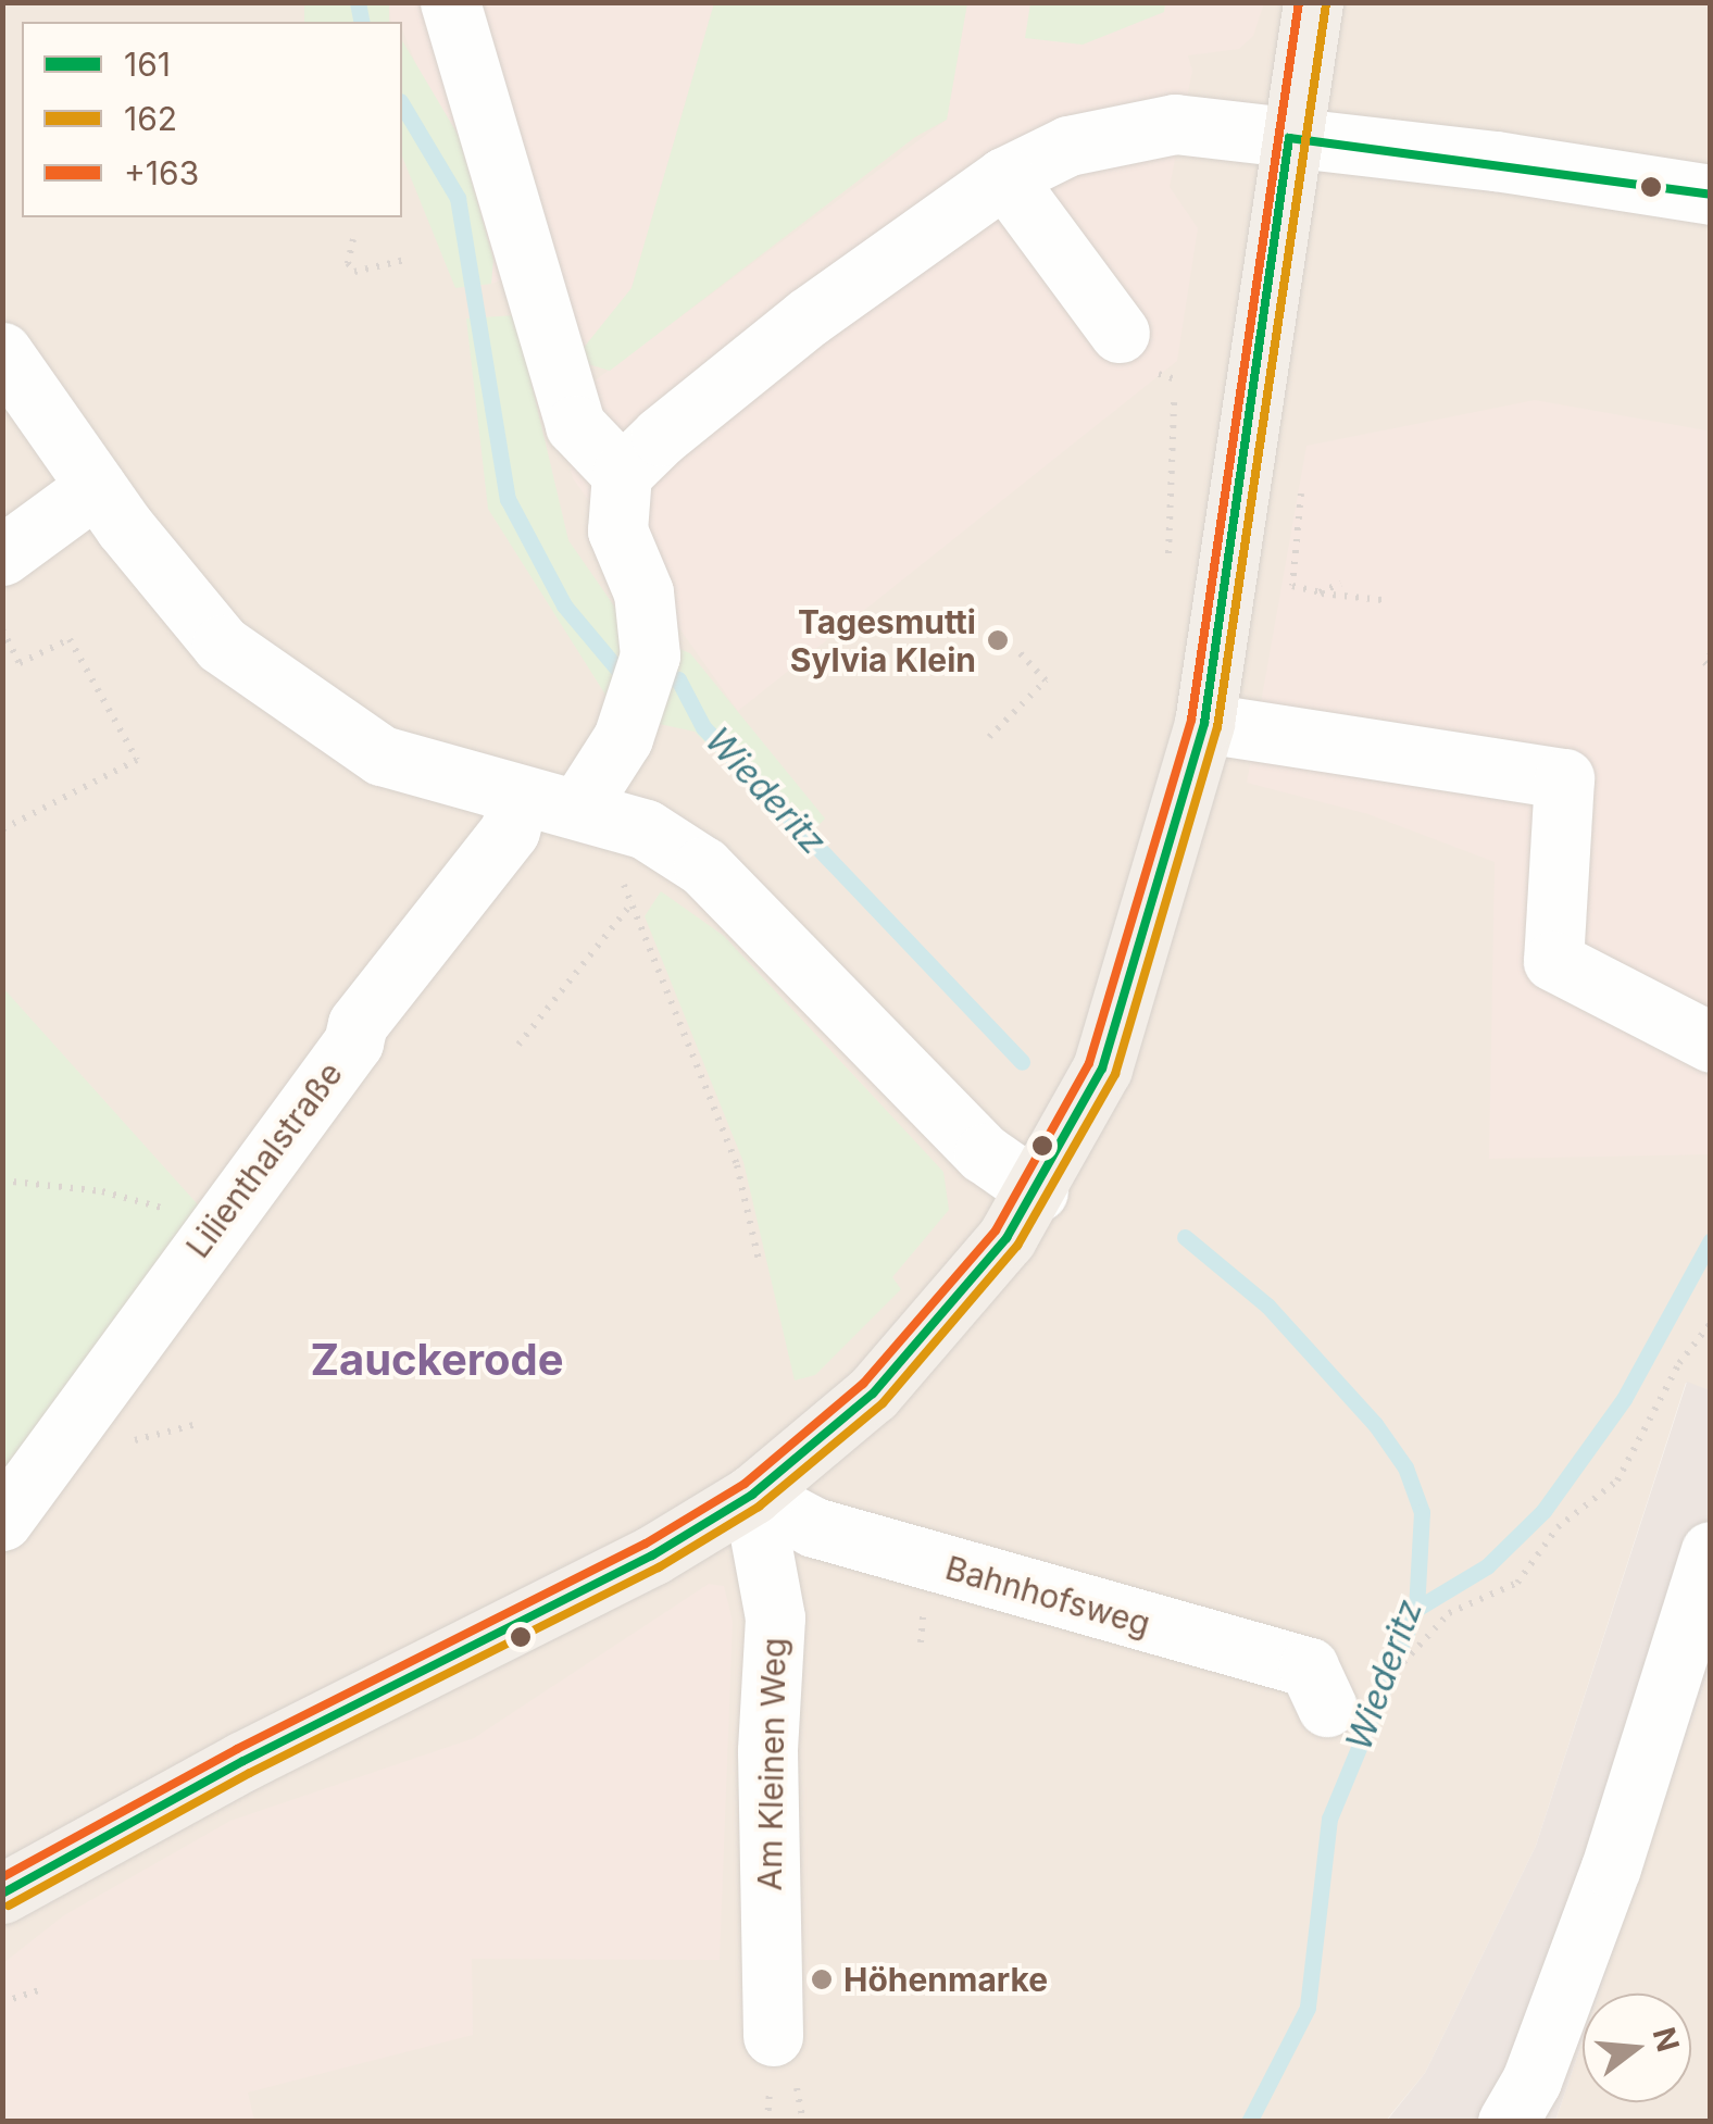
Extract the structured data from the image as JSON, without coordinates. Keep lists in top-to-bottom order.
{
  "streets": {
    "street": ["Lilienthalstraße", "Bahnhofsweg", "Am Kleinen Weg"]
  },
  "crossings": [
    ["Bahnhofsweg", "Am Kleinen Weg"]
  ],
  "districts": ["Zauckerode"],
  "water": ["Wiederitz"],
  "places": ["Tagesmutti Sylvia Klein", "Höhenmarke"],
  "lines": ["transit line +163", "transit line 162", "transit line 161"],
  "legend": ["161", "162", "+163"],
  "north": "right"
}
